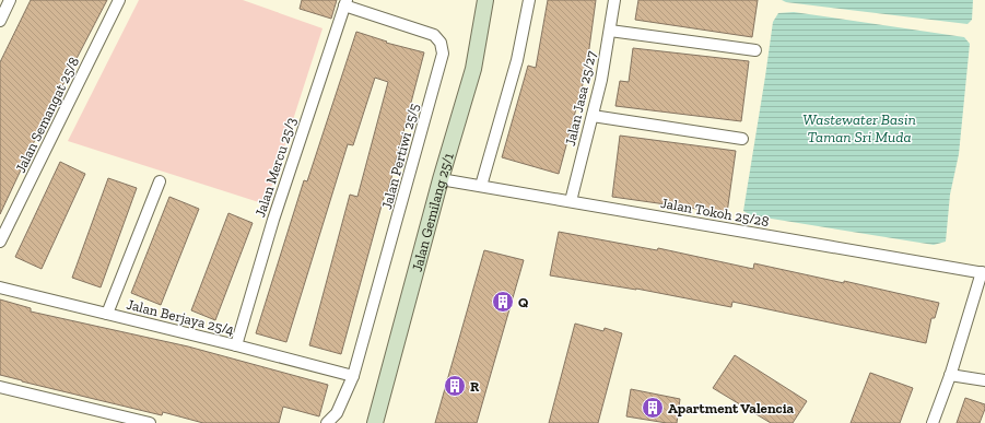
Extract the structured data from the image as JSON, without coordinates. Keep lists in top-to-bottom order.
{
  "streets": {
    "street": [
      "Jalan Jasa 25/27",
      "Jalan Semangat 25/8",
      "Jalan Pertiwi 25/5",
      "Jalan Mercu 25/3",
      "Jalan Gemilang 25/1",
      "Jalan Tokoh 25/28",
      "Jalan Berjaya 25/4"
    ]
  },
  "crossings": [
    ["Jalan Jasa 25/27", "Jalan Tokoh 25/28"],
    ["Jalan Pertiwi 25/5", "Jalan Mercu 25/3"],
    ["Jalan Pertiwi 25/5", "Jalan Berjaya 25/4"],
    ["Jalan Mercu 25/3", "Jalan Berjaya 25/4"],
    ["Jalan Gemilang 25/1", "Jalan Tokoh 25/28"]
  ],
  "water": ["Wastewater Basin Taman Sri Muda"],
  "places": {
    "building": ["Q", "R", "Apartment Valencia"]
  }
}
